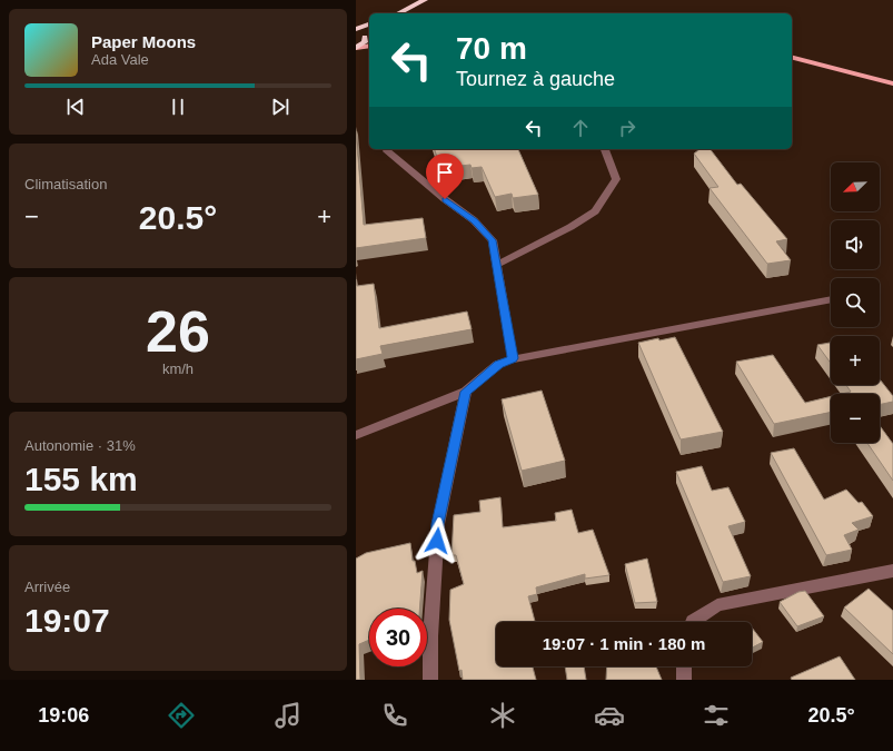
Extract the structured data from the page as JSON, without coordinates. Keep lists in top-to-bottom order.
{
  "north": "bottom left",
  "page": {
    "turn": ["70 m", "Tournez à gauche"],
    "song": ["Paper Moons", "Ada Vale"],
    "tile": [
      "Climatisation",
      ["26", "km/h"],
      ["Autonomie · 31%", "155 km"],
      ["Arrivée", "19:07"]
    ],
    "map_buttons": ["+", "−"],
    "heat": ["−", "20.5°", "+"],
    "limit": "30",
    "trip": "19:07 · 1 min · 180 m",
    "tabs": ["19:06", "20.5°"]
  }
}
